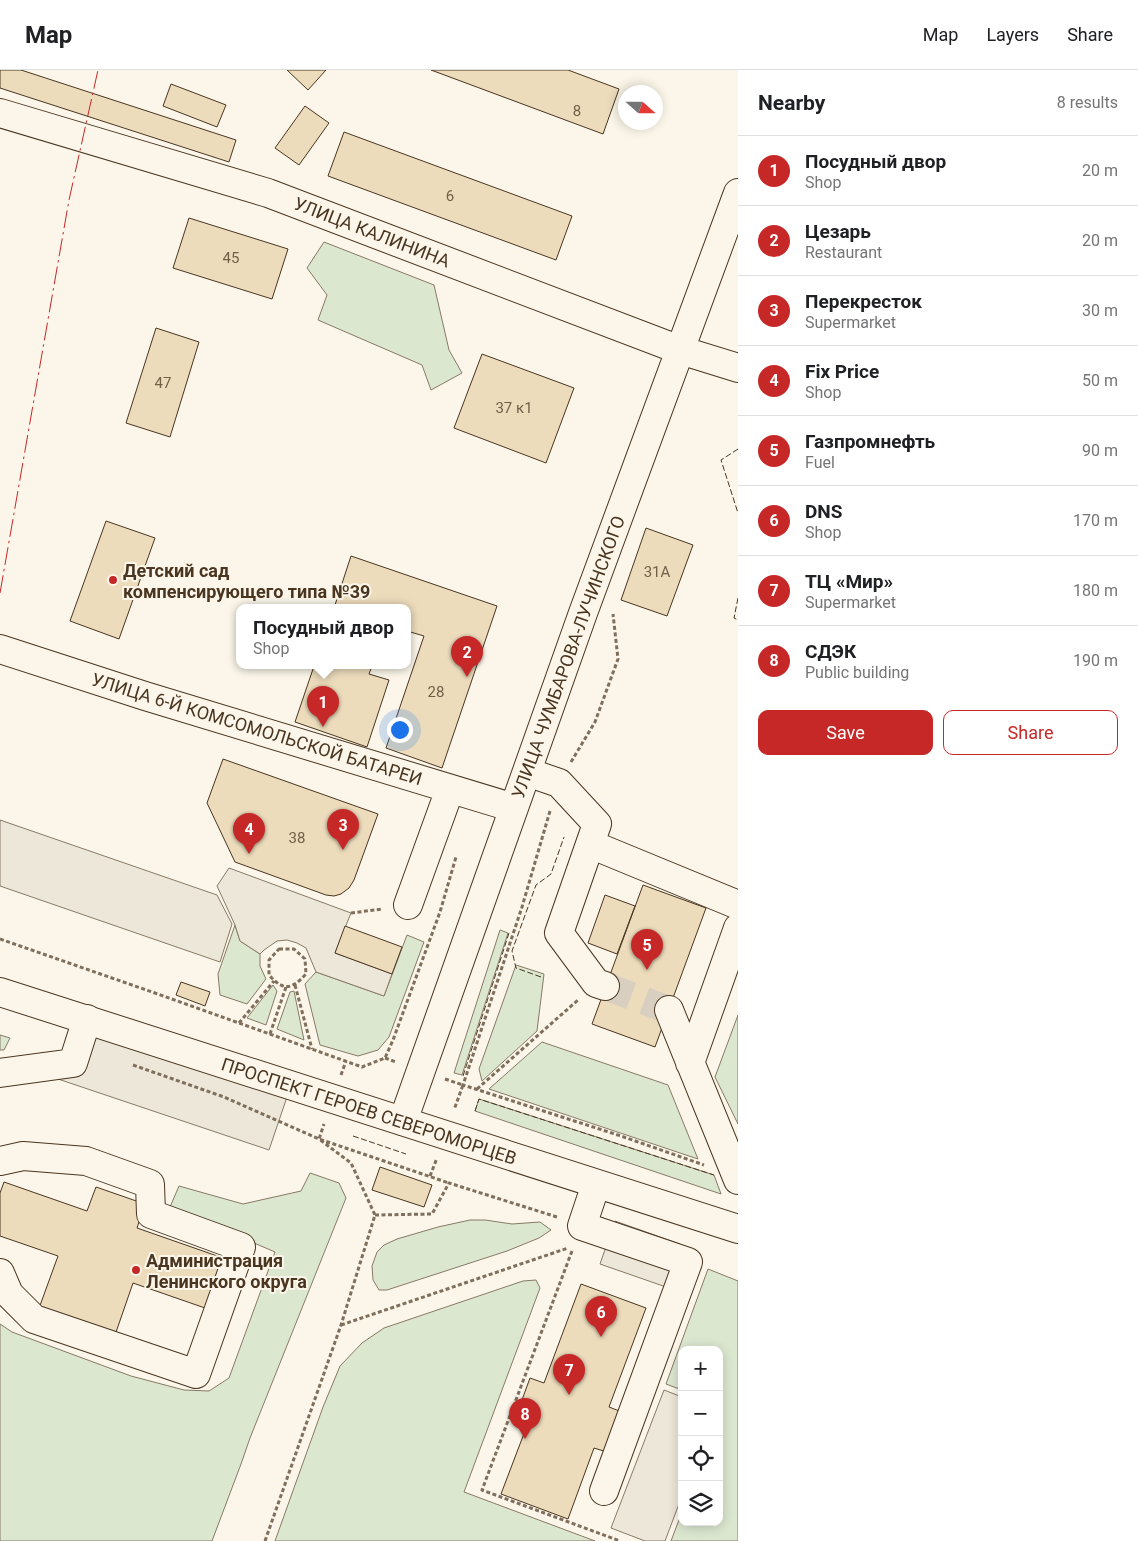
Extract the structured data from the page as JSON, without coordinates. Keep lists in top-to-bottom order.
{
  "streets": {
    "street": [
      "УЛИЦА КАЛИНИНА",
      "УЛИЦА ЧУМБАРОВА-ЛУЧИНСКОГО",
      "УЛИЦА 6-Й КОМСОМОЛЬСКОЙ БАТАРЕИ",
      "ПРОСПЕКТ ГЕРОЕВ СЕВЕРОМОРЦЕВ"
    ]
  },
  "crossings": [
    ["УЛИЦА КАЛИНИНА", "УЛИЦА ЧУМБАРОВА-ЛУЧИНСКОГО"],
    ["УЛИЦА ЧУМБАРОВА-ЛУЧИНСКОГО", "УЛИЦА 6-Й КОМСОМОЛЬСКОЙ БАТАРЕИ"],
    ["УЛИЦА ЧУМБАРОВА-ЛУЧИНСКОГО", "ПРОСПЕКТ ГЕРОЕВ СЕВЕРОМОРЦЕВ"]
  ],
  "places": ["Детский сад компенсирующего типа №39", "Администрация Ленинского округа"],
  "house_numbers": [
    "8",
    "6",
    "45",
    "47",
    "37 к1",
    "31А",
    "28",
    "38"
  ],
  "north": "right",
  "page": {
    "header": "Map",
    "nav": ["Map", "Layers", "Share"],
    "heading": ["Nearby", "8 results"],
    "list": [
      {
        "mark": "1",
        "name": "Посудный двор",
        "note": "Shop",
        "value": "20 m"
      },
      {
        "mark": "2",
        "name": "Цезарь",
        "note": "Restaurant",
        "value": "20 m"
      },
      {
        "mark": "3",
        "name": "Перекресток",
        "note": "Supermarket",
        "value": "30 m"
      },
      {
        "mark": "4",
        "name": "Fix Price",
        "note": "Shop",
        "value": "50 m"
      },
      {
        "mark": "5",
        "name": "Газпромнефть",
        "note": "Fuel",
        "value": "90 m"
      },
      {
        "mark": "6",
        "name": "DNS",
        "note": "Shop",
        "value": "170 m"
      },
      {
        "mark": "7",
        "name": "ТЦ «Мир»",
        "note": "Supermarket",
        "value": "180 m"
      },
      {
        "mark": "8",
        "name": "СДЭК",
        "note": "Public building",
        "value": "190 m"
      }
    ],
    "popup": ["Посудный двор", "Shop"],
    "pins": [
      "2",
      "1",
      "3",
      "4",
      "5",
      "6",
      "7",
      "8"
    ],
    "buttons": ["Save", "Share"],
    "map_buttons": ["+", "−"]
  }
}
